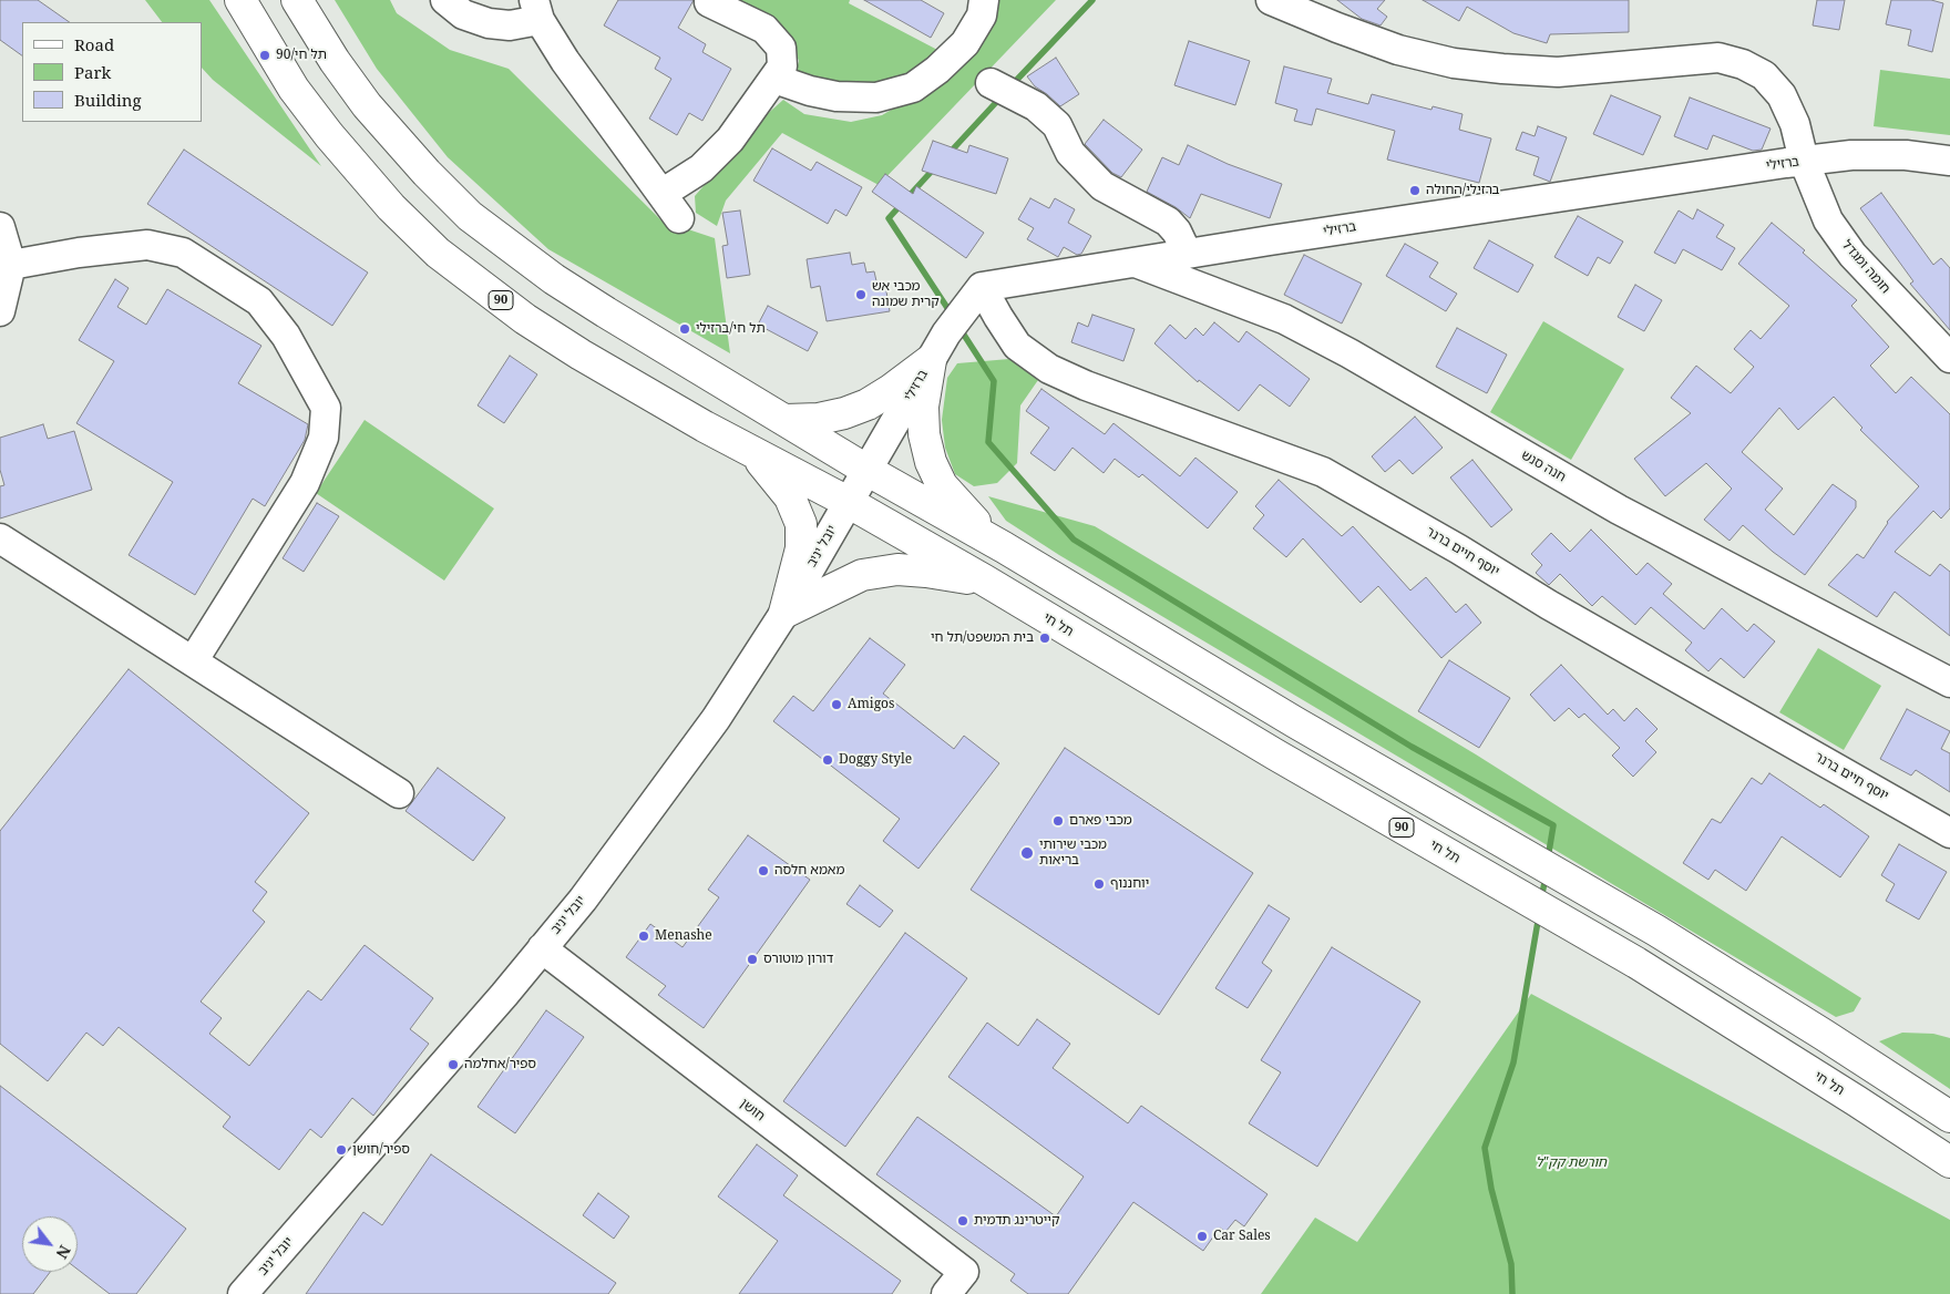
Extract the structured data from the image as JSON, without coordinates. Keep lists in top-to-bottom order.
{
  "streets": {
    "highway": ["90", "תל חי"],
    "street": [
      "ברזילי",
      "חומה ומגדל",
      "חנה סנש",
      "יובל יניב",
      "יוסף חיים ברנר",
      "חושן"
    ]
  },
  "crossings": [
    ["ברזילי", "חומה ומגדל"],
    ["ברזילי", "90"],
    ["ברזילי", "חנה סנש"],
    ["ברזילי", "יובל יניב"],
    ["ברזילי", "יוסף חיים ברנר"],
    ["ברזילי", "תל חי"],
    ["90", "יובל יניב"],
    ["90", "תל חי"],
    ["יובל יניב", "תל חי"],
    ["יובל יניב", "חושן"]
  ],
  "parks": ["חורשת קק\"ל"],
  "places": [
    "תל חי/90",
    "ברזילי/החולה",
    "מכבי אש קרית שמונה",
    "תל חי/ברזילי",
    "בית המשפט/תל חי",
    "Amigos",
    "Doggy Style",
    "מכבי פארם",
    "מכבי שירותי בריאות",
    "מאמא חלסה",
    "יוחננוף",
    "Menashe",
    "דורון מוטורס",
    "ספיר/אחלמה",
    "ספיר/חושן",
    "קייטרינג תדמית",
    "Car Sales"
  ],
  "legend": ["Road", "Park", "Building"],
  "north": "bottom right"
}
